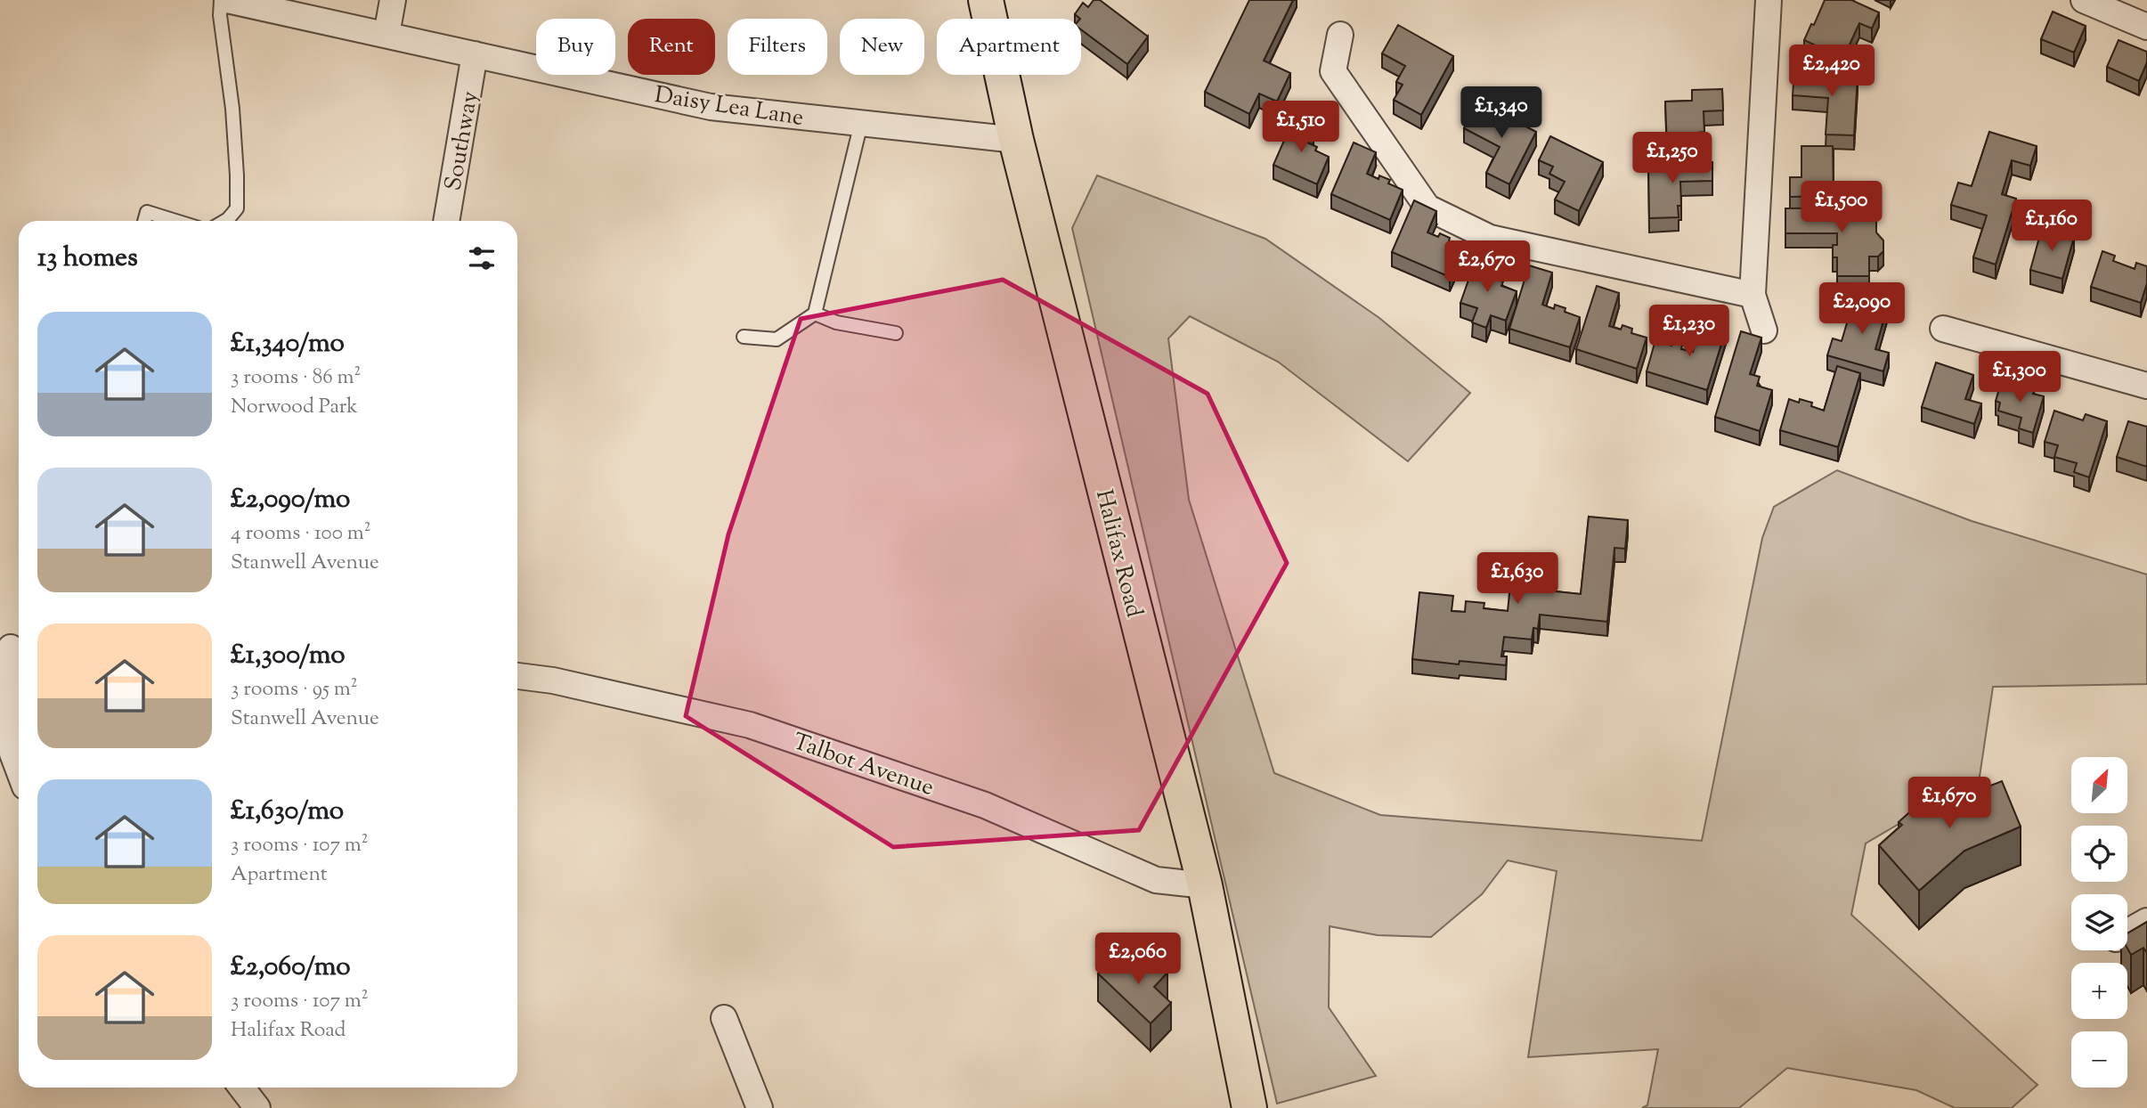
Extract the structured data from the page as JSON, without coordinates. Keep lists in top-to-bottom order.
{
  "streets": {
    "highway": ["Halifax Road"],
    "street": ["Daisy Lea Lane", "Southway", "Talbot Avenue"]
  },
  "crossings": [
    ["Daisy Lea Lane", "Southway"],
    ["Daisy Lea Lane", "Halifax Road"],
    ["Halifax Road", "Talbot Avenue"]
  ],
  "north": "top right",
  "page": {
    "chip": [
      "Buy",
      "Rent",
      "Filters",
      "New",
      "Apartment"
    ],
    "price": [
      "£2,420",
      "£1,340",
      "£1,510",
      "£1,250",
      "£1,500",
      "£1,160",
      "£2,670",
      "£2,090",
      "£1,230",
      "£1,300",
      "£1,630",
      "£1,670",
      "£2,060"
    ],
    "heading": "13 homes",
    "list": [
      {
        "name": "£1,340/mo",
        "note": "3 rooms · 86 m² · Norwood Park"
      },
      {
        "name": "£2,090/mo",
        "note": "4 rooms · 100 m² · Stanwell Avenue"
      },
      {
        "name": "£1,300/mo",
        "note": "3 rooms · 95 m² · Stanwell Avenue"
      },
      {
        "name": "£1,630/mo",
        "note": "3 rooms · 107 m² · Apartment"
      },
      {
        "name": "£2,060/mo",
        "note": "3 rooms · 107 m² · Halifax Road"
      }
    ],
    "map_buttons": ["+", "−"]
  }
}
